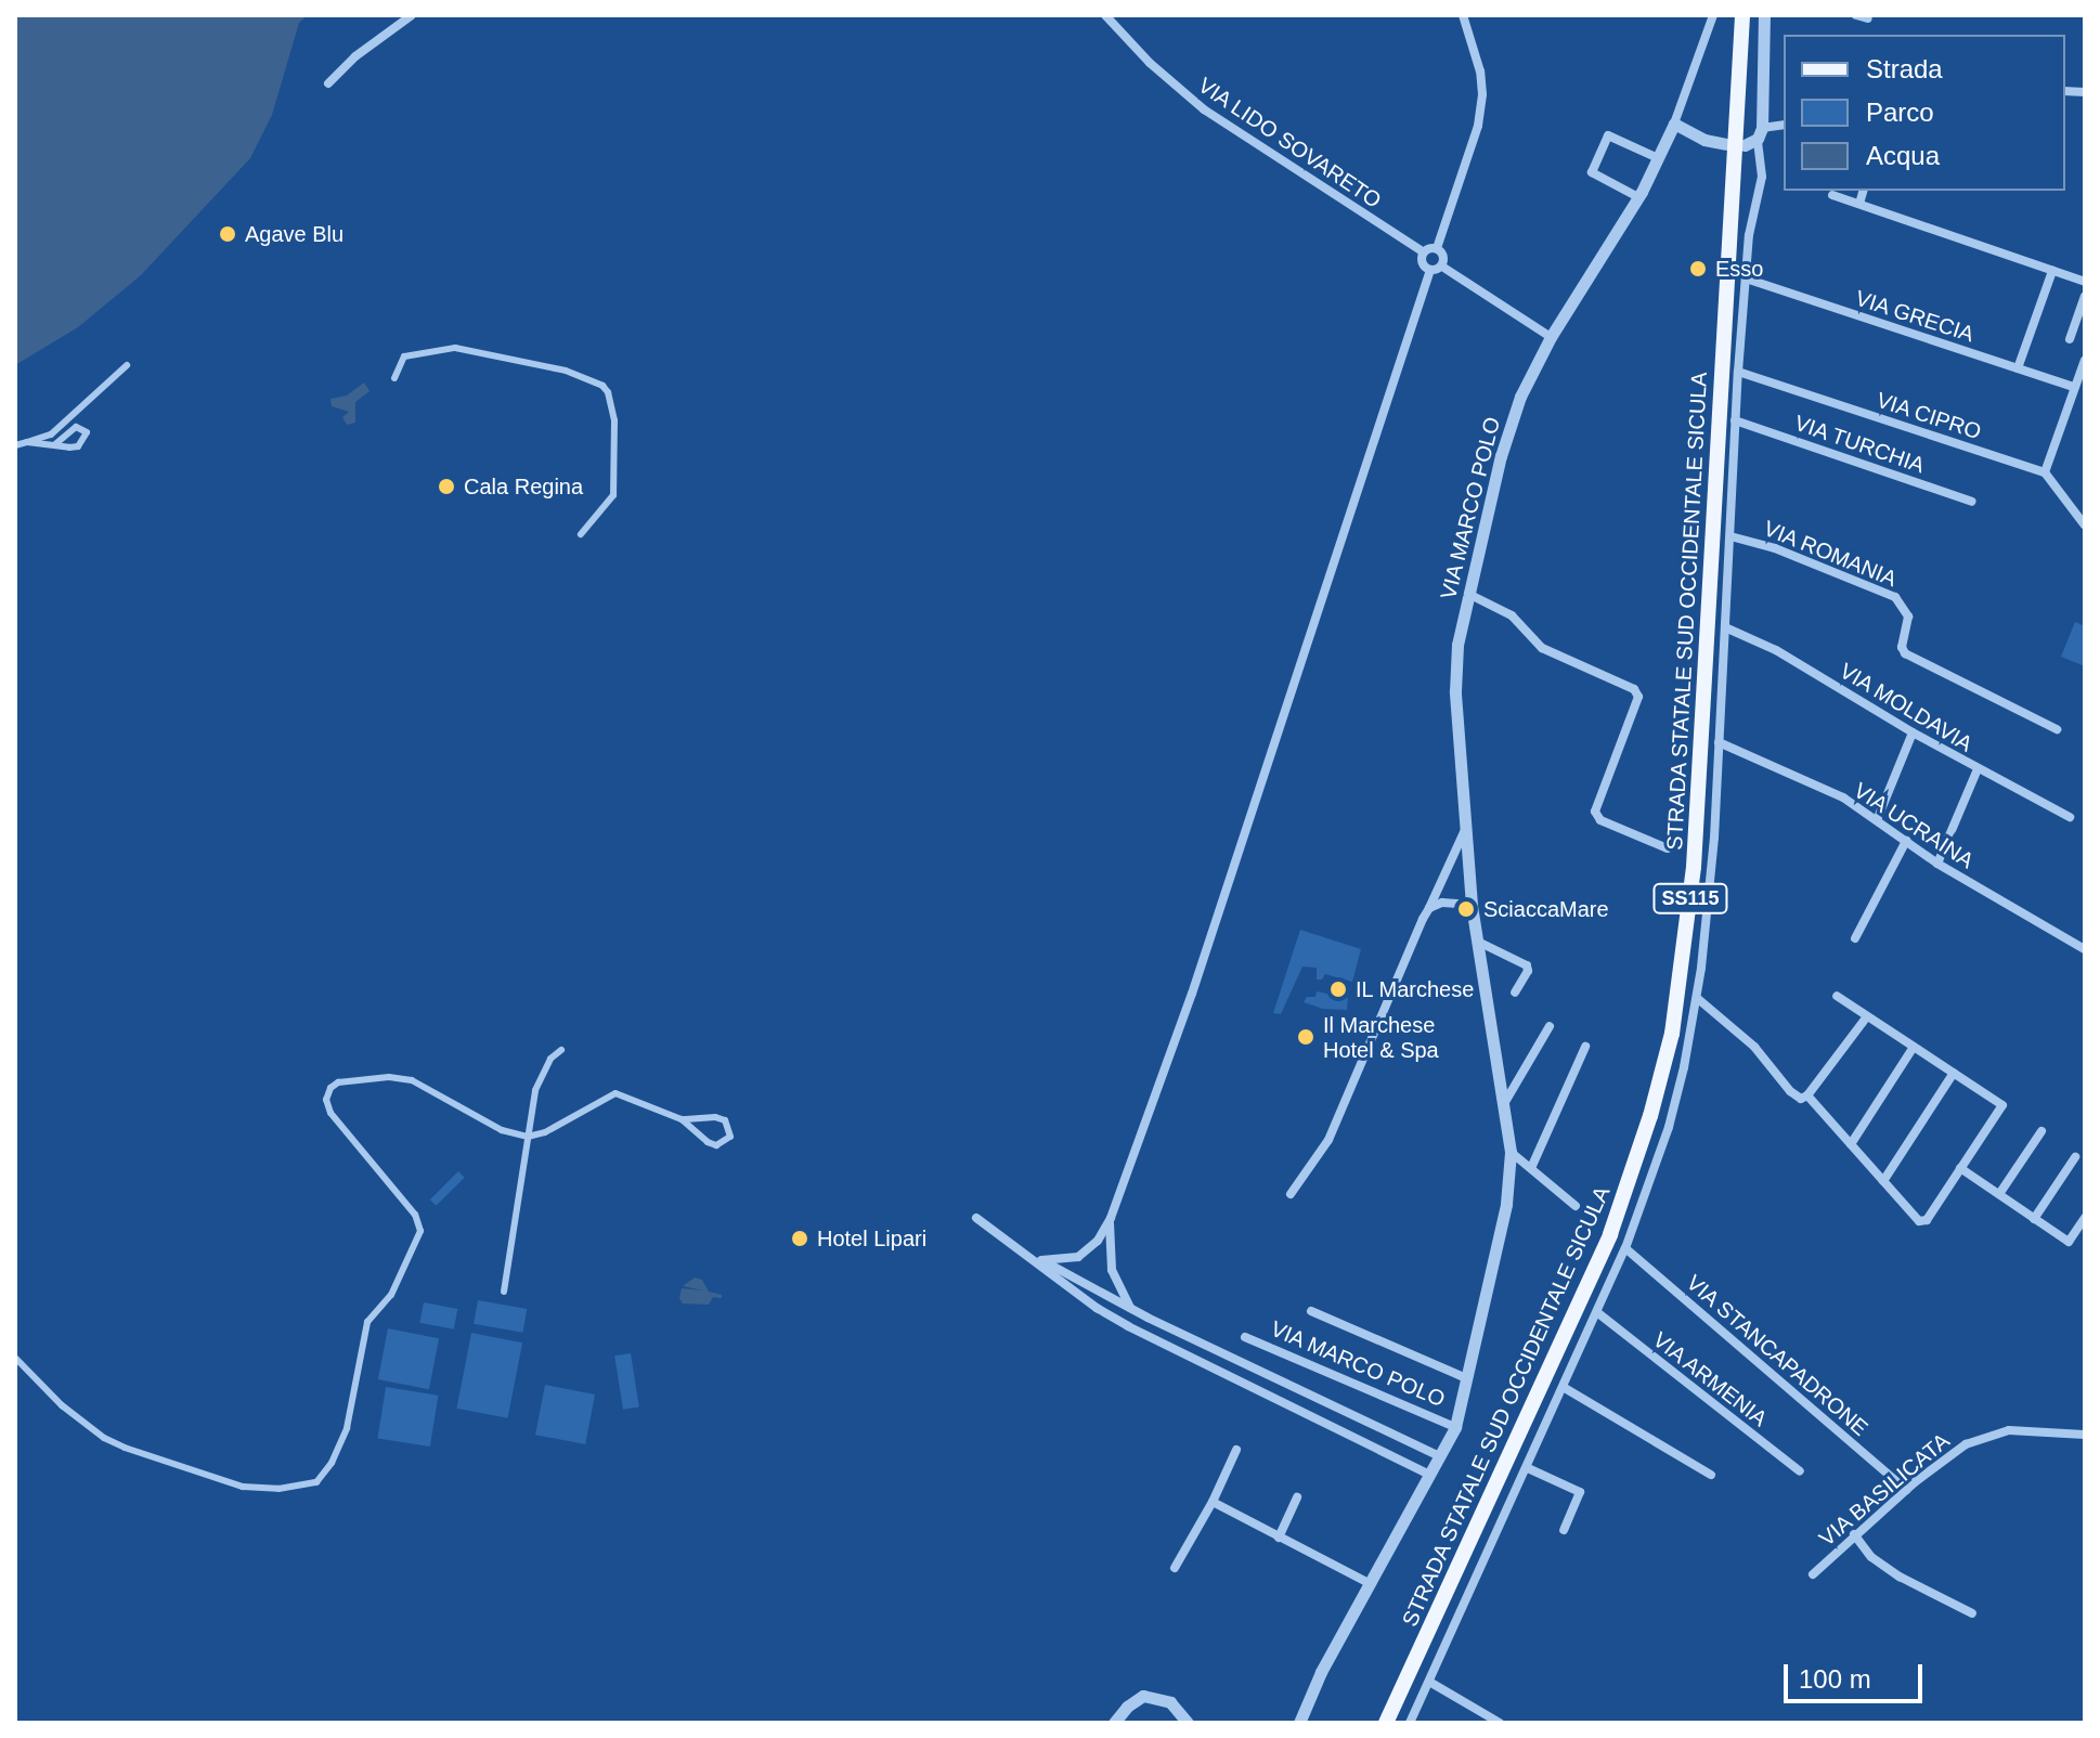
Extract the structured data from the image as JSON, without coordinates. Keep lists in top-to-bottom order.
{
  "streets": {
    "main road": ["STRADA STATALE SUD OCCIDENTALE SICULA", "SS115"],
    "street": [
      "VIA LIDO SOVARETO",
      "VIA GRECIA",
      "VIA CIPRO",
      "VIA TURCHIA",
      "VIA MARCO POLO",
      "VIA ROMANIA",
      "VIA MOLDAVIA",
      "VIA UCRAINA",
      "VIA STANCAPADRONE",
      "VIA ARMENIA",
      "VIA BASILICATA"
    ]
  },
  "crossings": [
    ["VIA STANCAPADRONE", "VIA BASILICATA"]
  ],
  "places": [
    "Agave Blu",
    "Esso",
    "Cala Regina",
    "SciaccaMare",
    "IL Marchese",
    "Il Marchese Hotel & Spa",
    "Hotel Lipari"
  ],
  "legend": ["Strada", "Parco", "Acqua"],
  "scale_bar": "100 m"
}
